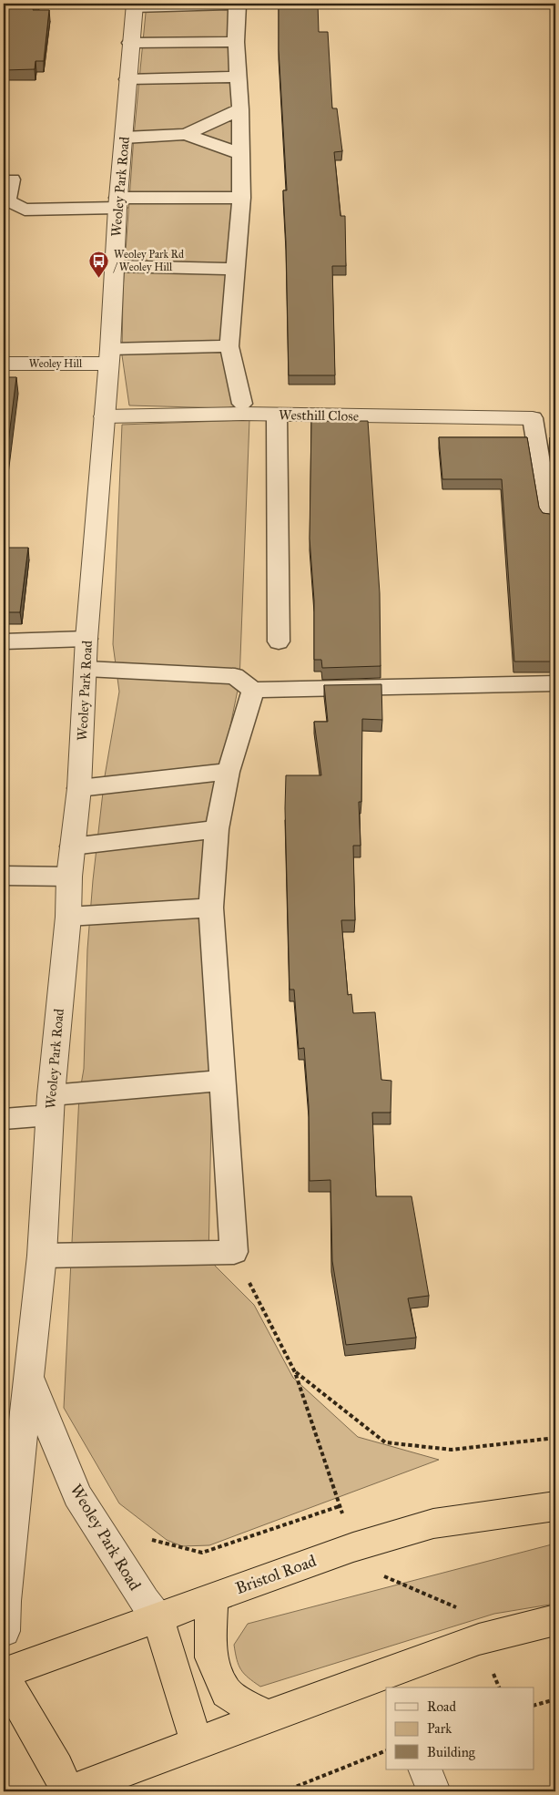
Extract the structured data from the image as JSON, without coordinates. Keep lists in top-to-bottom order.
{
  "streets": {
    "highway": ["Bristol Road"],
    "street": ["Weoley Park Road", "Weoley Hill", "Westhill Close"]
  },
  "crossings": [
    ["Weoley Park Road", "Weoley Hill"],
    ["Weoley Park Road", "Westhill Close"],
    ["Weoley Park Road", "Bristol Road"]
  ],
  "places": {
    "bus stop": ["Weoley Park Rd / Weoley Hill"]
  },
  "legend": ["Road", "Park", "Building"]
}
